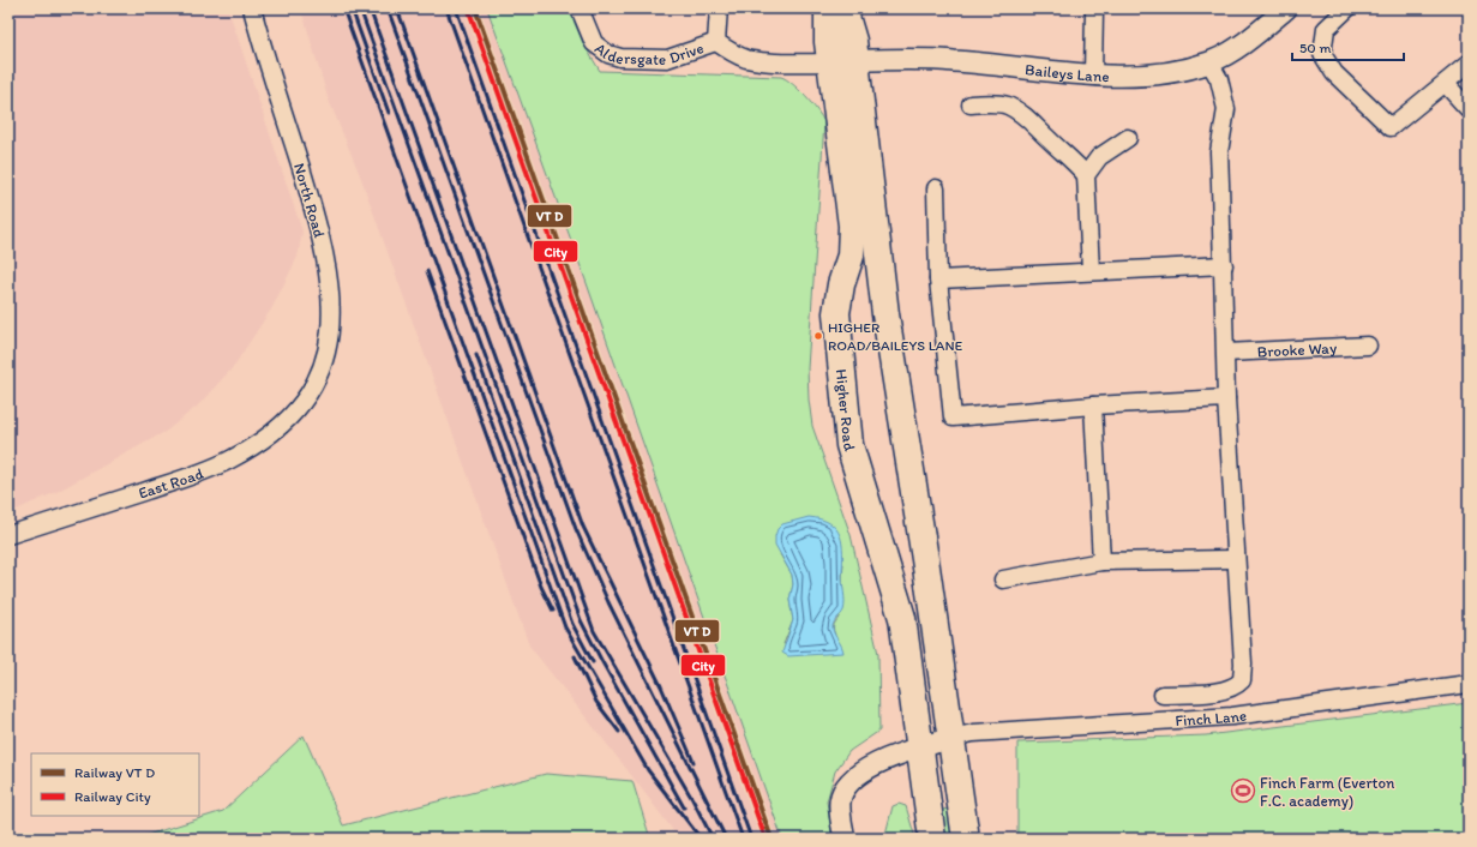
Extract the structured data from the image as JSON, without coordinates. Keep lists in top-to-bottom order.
{
  "streets": {
    "highway": ["Higher Road"],
    "street": [
      "Aldersgate Drive",
      "Baileys Lane",
      "North Road",
      "Brooke Way",
      "East Road",
      "Finch Lane"
    ]
  },
  "crossings": [
    ["Baileys Lane", "Higher Road"],
    ["North Road", "East Road"]
  ],
  "places": {
    "other": ["HIGHER ROAD/BAILEYS LANE"],
    "sports": ["Finch Farm (Everton F.C. academy)"]
  },
  "lines": ["rail line City"],
  "legend": ["Railway VT D", "Railway City"],
  "scale_bar": "50 m"
}
